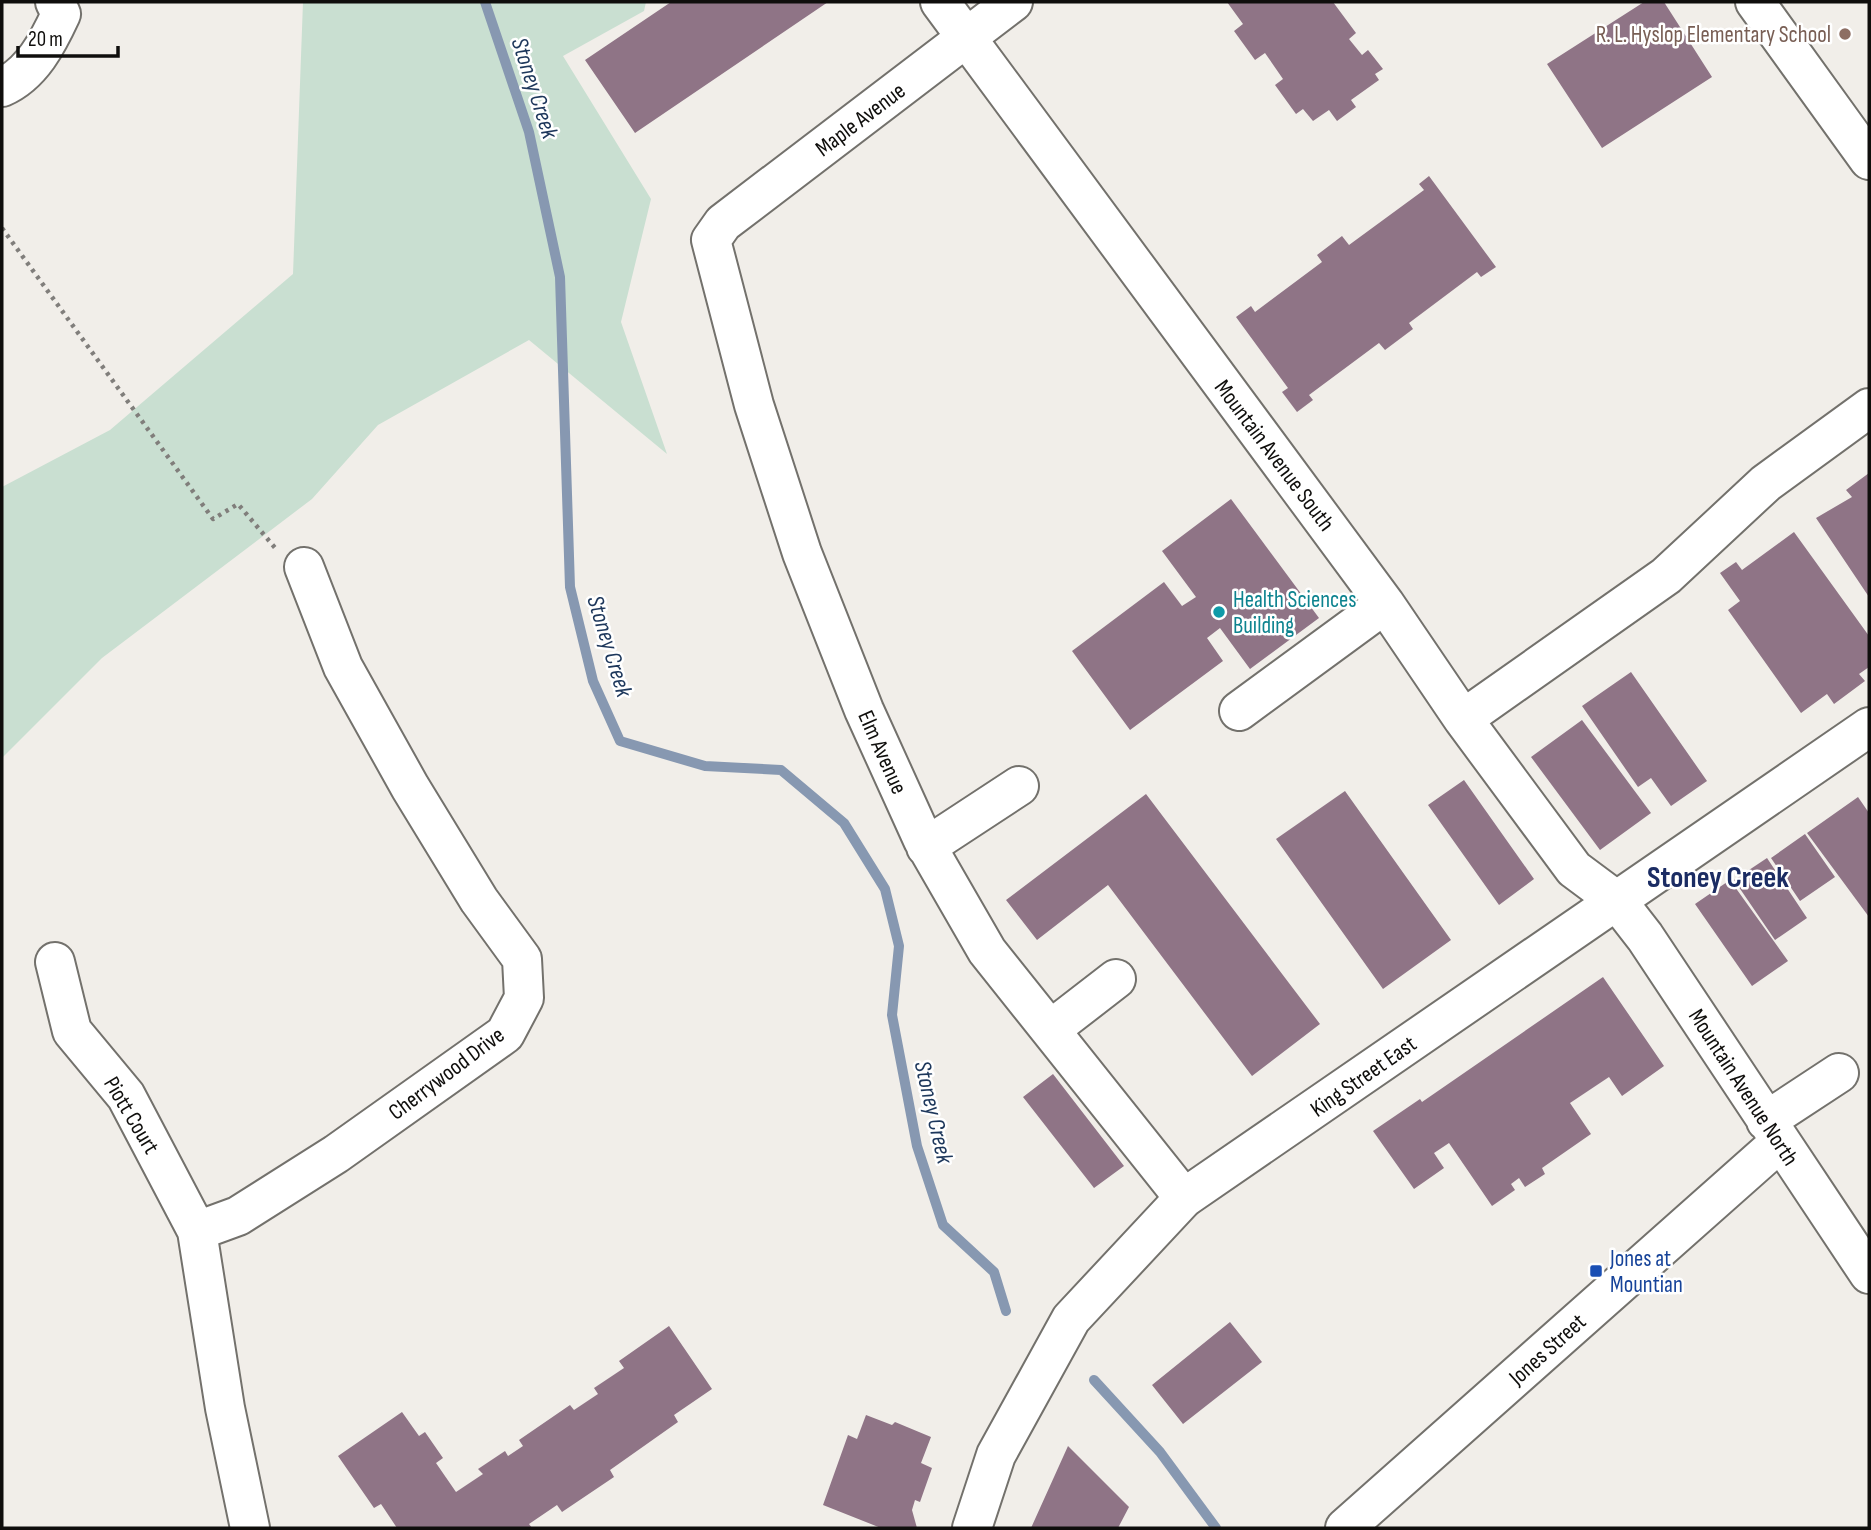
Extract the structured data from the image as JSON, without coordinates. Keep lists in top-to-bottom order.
{
  "streets": {
    "street": [
      "Maple Avenue",
      "Mountain Avenue South",
      "Elm Avenue",
      "Cherrywood Drive",
      "King Street East",
      "Mountain Avenue North",
      "Piott Court",
      "Jones Street"
    ]
  },
  "crossings": [
    ["Maple Avenue", "Mountain Avenue South"],
    ["Maple Avenue", "Elm Avenue"],
    ["Mountain Avenue South", "King Street East"],
    ["Mountain Avenue South", "Mountain Avenue North"],
    ["Elm Avenue", "King Street East"],
    ["Cherrywood Drive", "Piott Court"],
    ["King Street East", "Mountain Avenue North"],
    ["Mountain Avenue North", "Jones Street"]
  ],
  "districts": ["Stoney Creek"],
  "water": ["Stoney Creek"],
  "places": {
    "other": ["R. L. Hyslop Elementary School", "Health Sciences Building"],
    "transit": ["Jones at Mountian"]
  },
  "scale_bar": "20 m"
}
